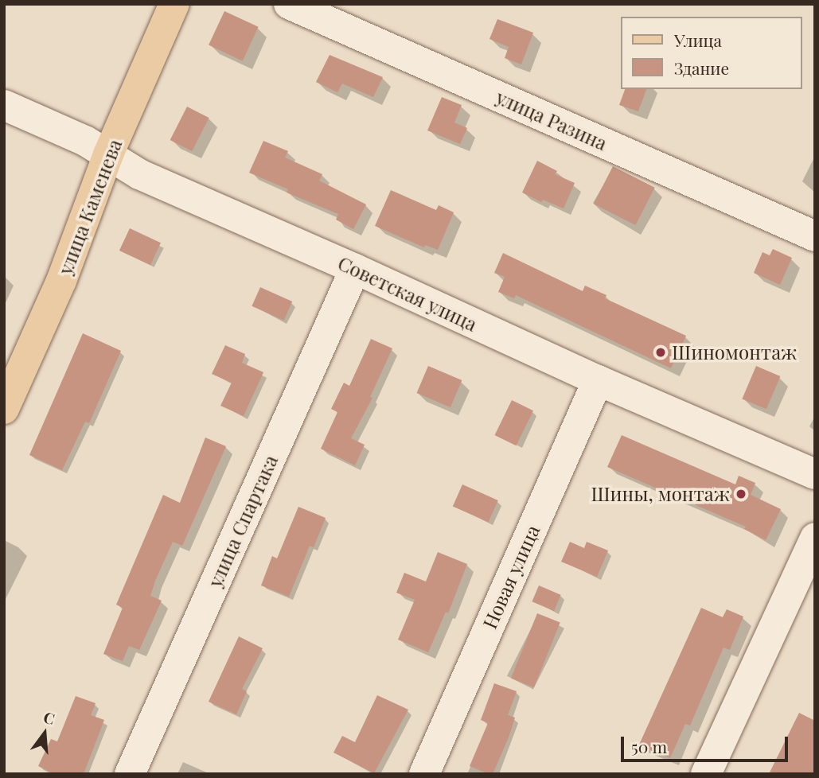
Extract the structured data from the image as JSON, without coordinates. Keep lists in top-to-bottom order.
{
  "streets": {
    "main road": ["улица Каменева"],
    "street": [
      "улица Разина",
      "Советская улица",
      "улица Спартака",
      "Новая улица"
    ]
  },
  "crossings": [
    ["улица Каменева", "Советская улица"],
    ["Советская улица", "улица Спартака"],
    ["Советская улица", "Новая улица"]
  ],
  "places": ["Шиномонтаж", "Шины, монтаж"],
  "legend": ["Улица", "Здание"],
  "scale_bar": "50 m",
  "north": "top"
}
